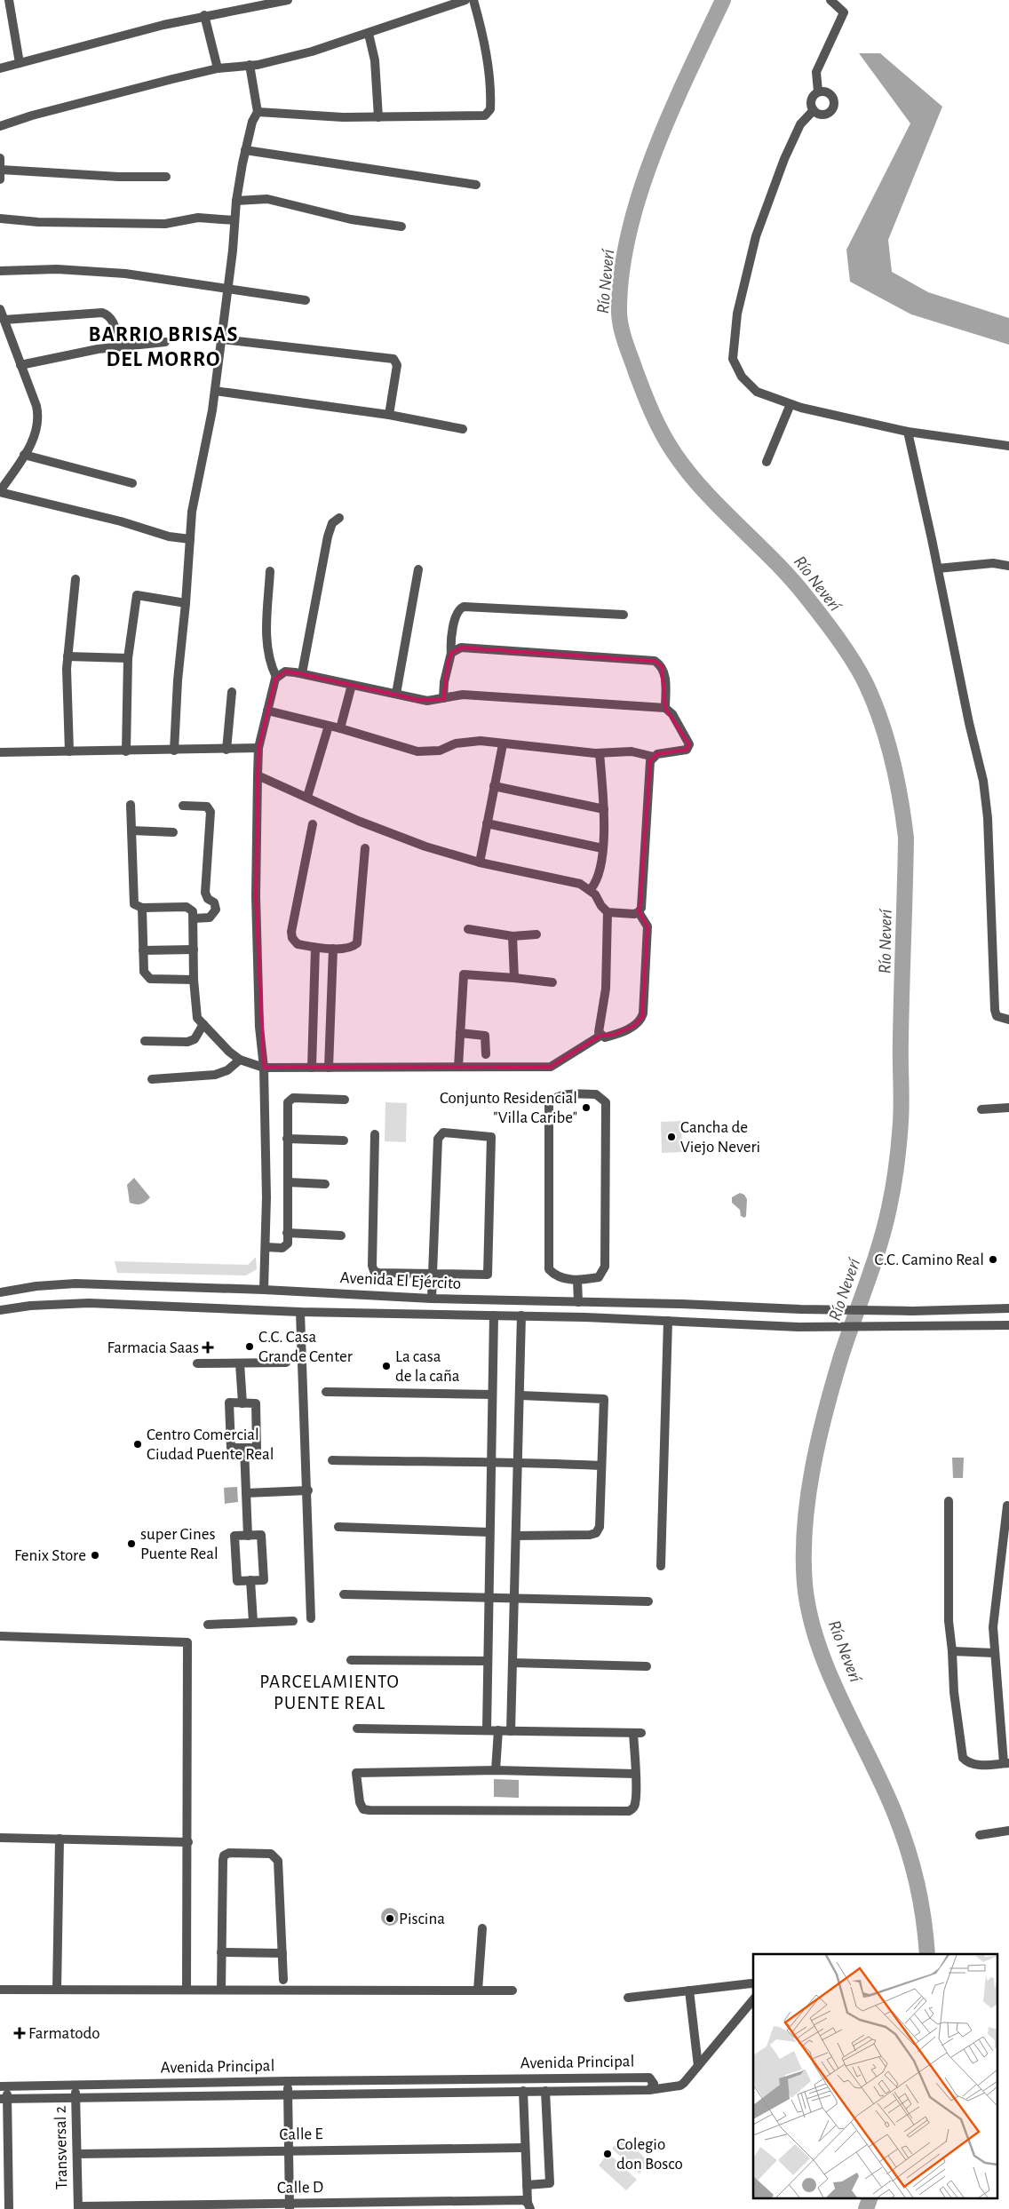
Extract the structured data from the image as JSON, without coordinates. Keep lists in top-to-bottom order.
{
  "streets": {
    "street": [
      "Avenida El Ejército",
      "Avenida Principal",
      "Calle E",
      "Transversal 2",
      "Calle D"
    ]
  },
  "crossings": [
    ["Avenida Principal", "Transversal 2"],
    ["Calle E", "Transversal 2"],
    ["Transversal 2", "Calle D"]
  ],
  "districts": ["BARRIO BRISAS DEL MORRO", "PARCELAMIENTO PUENTE REAL"],
  "water": ["Río Neverí"],
  "places": {
    "other": [
      "Conjunto Residencial \"Villa Caribe\"",
      "Cancha de Viejo Neveri",
      "C.C. Camino Real",
      "C.C. Casa Grande Center",
      "La casa de la caña",
      "Centro Comercial Ciudad Puente Real",
      "super Cines Puente Real",
      "Fenix Store",
      "Piscina",
      "Colegio don Bosco"
    ],
    "health": ["Farmacia Saas", "Farmatodo"]
  }
}
